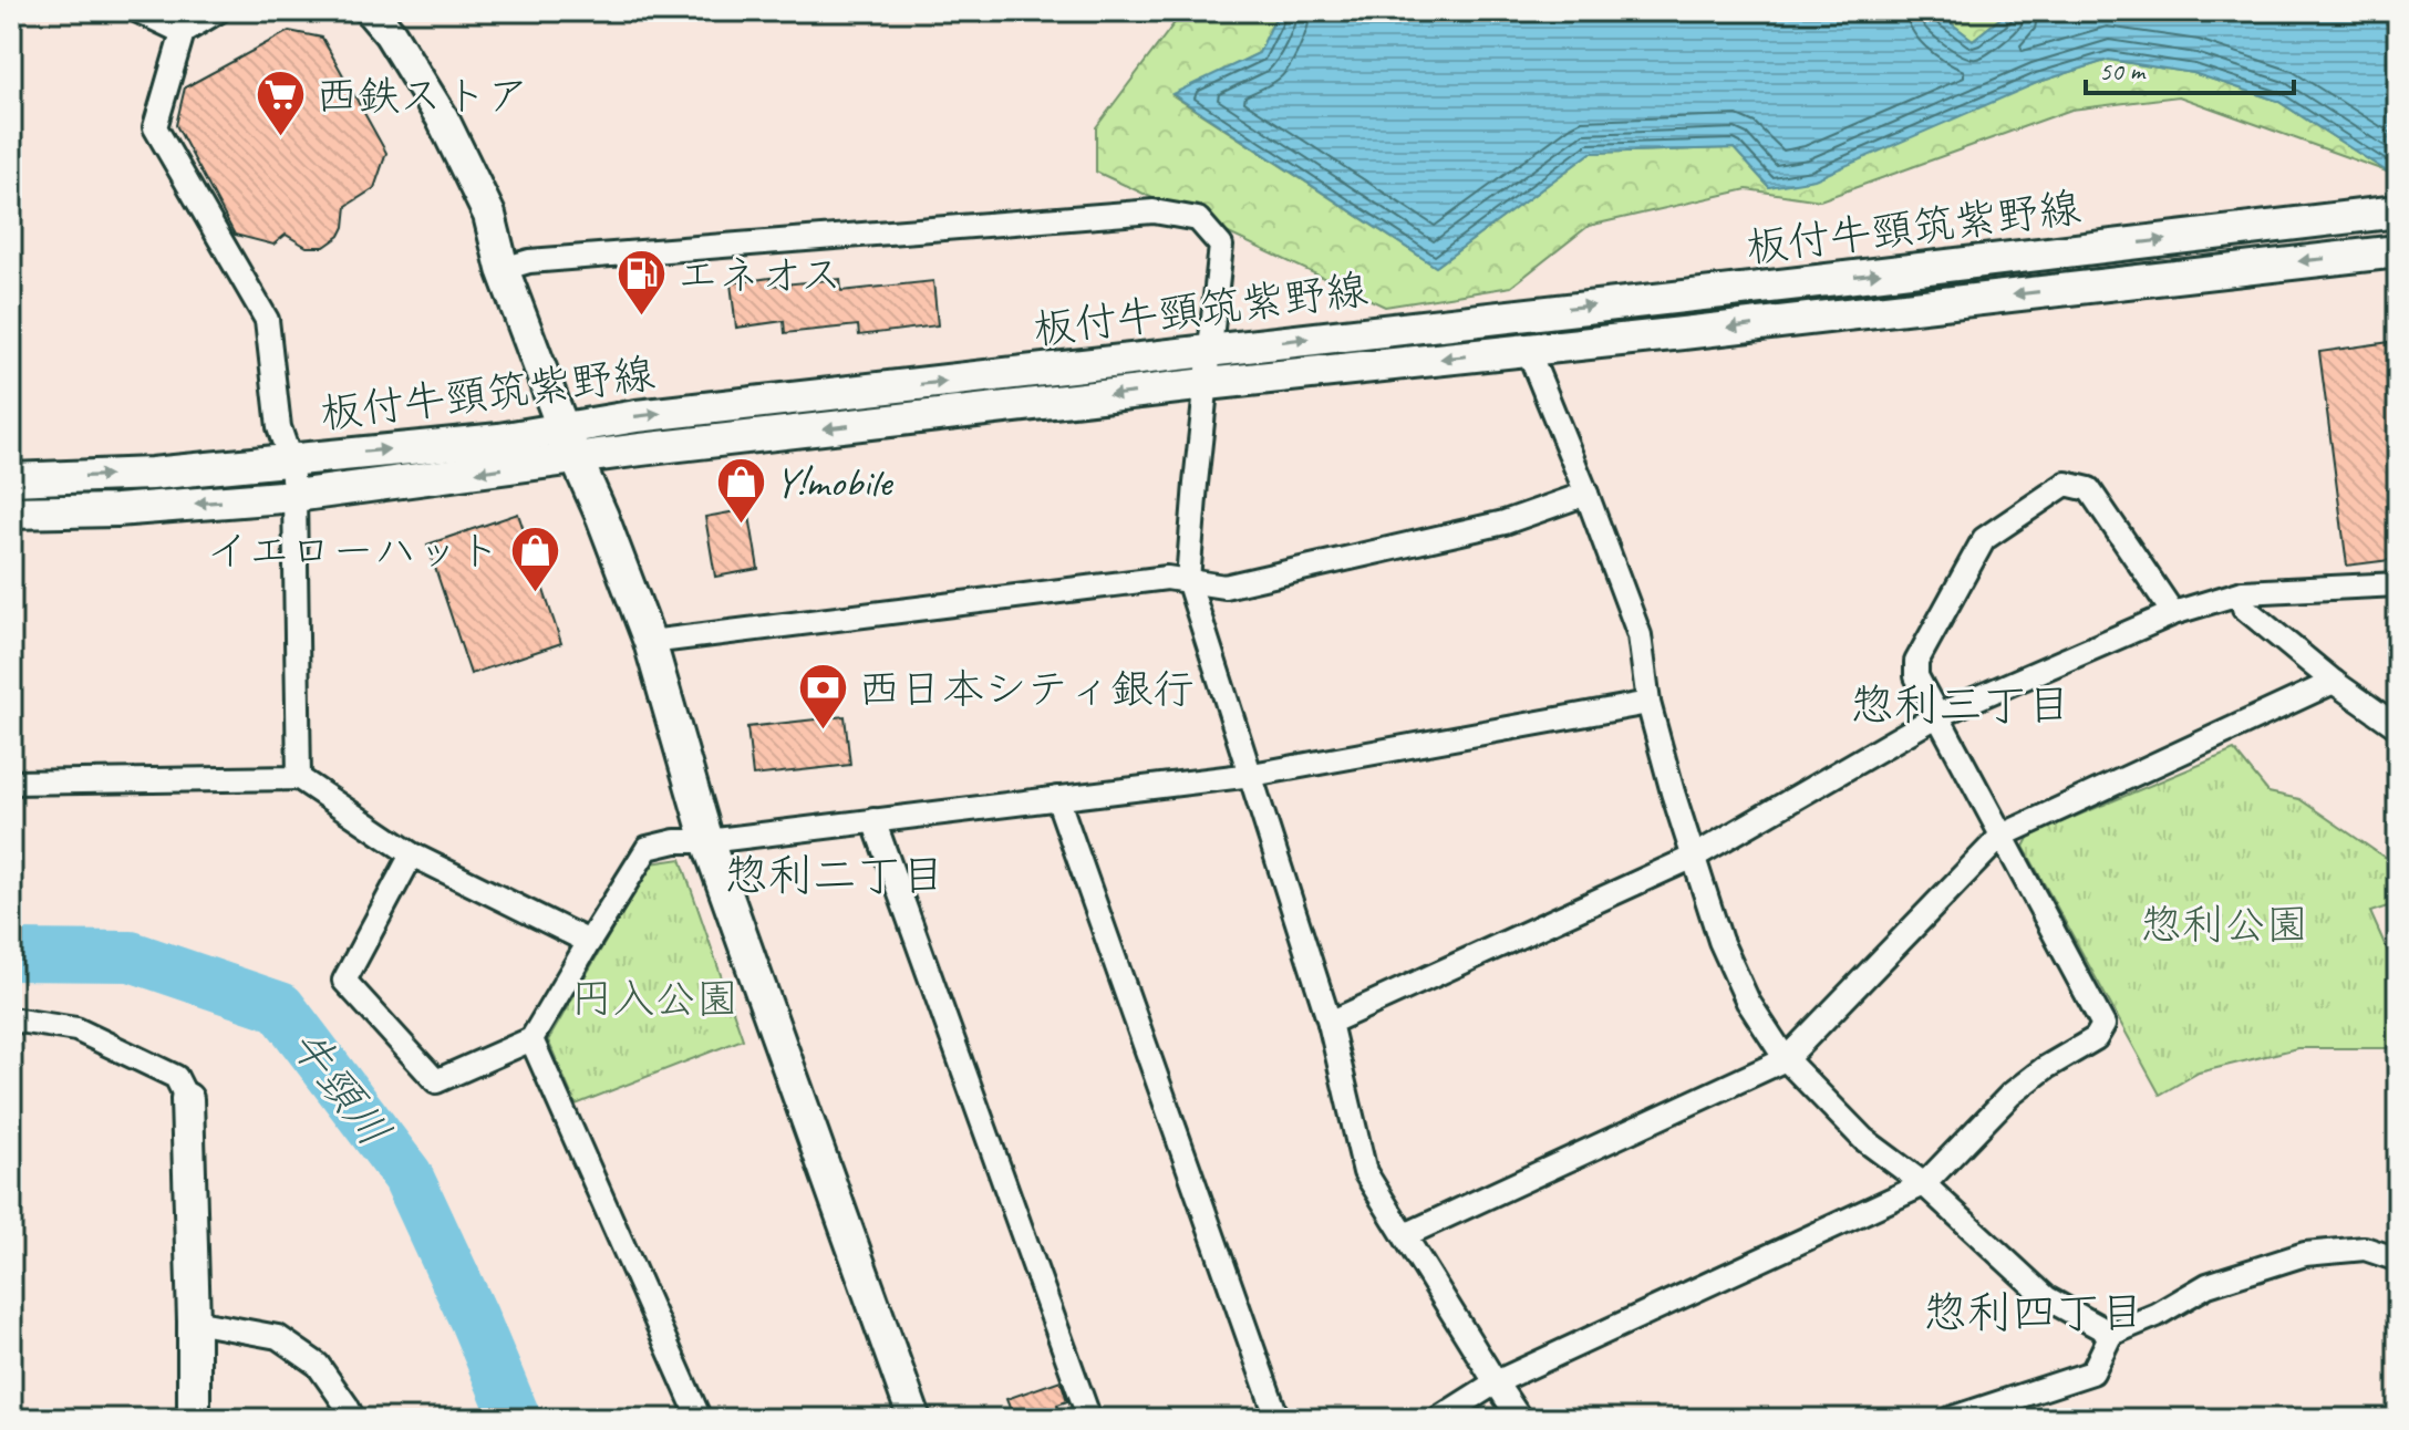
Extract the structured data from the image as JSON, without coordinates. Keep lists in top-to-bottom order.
{
  "streets": {
    "main road": ["板付牛頸筑紫野線"]
  },
  "districts": ["惣利三丁目", "惣利二丁目", "惣利四丁目"],
  "water": ["牛頸川"],
  "parks": ["惣利公園", "円入公園"],
  "places": {
    "supermarket": ["西鉄ストア"],
    "fuel station": ["エネオス"],
    "shop": ["Y!mobile", "イエローハット"],
    "bank": ["西日本シティ銀行"]
  },
  "scale_bar": "50 m"
}
